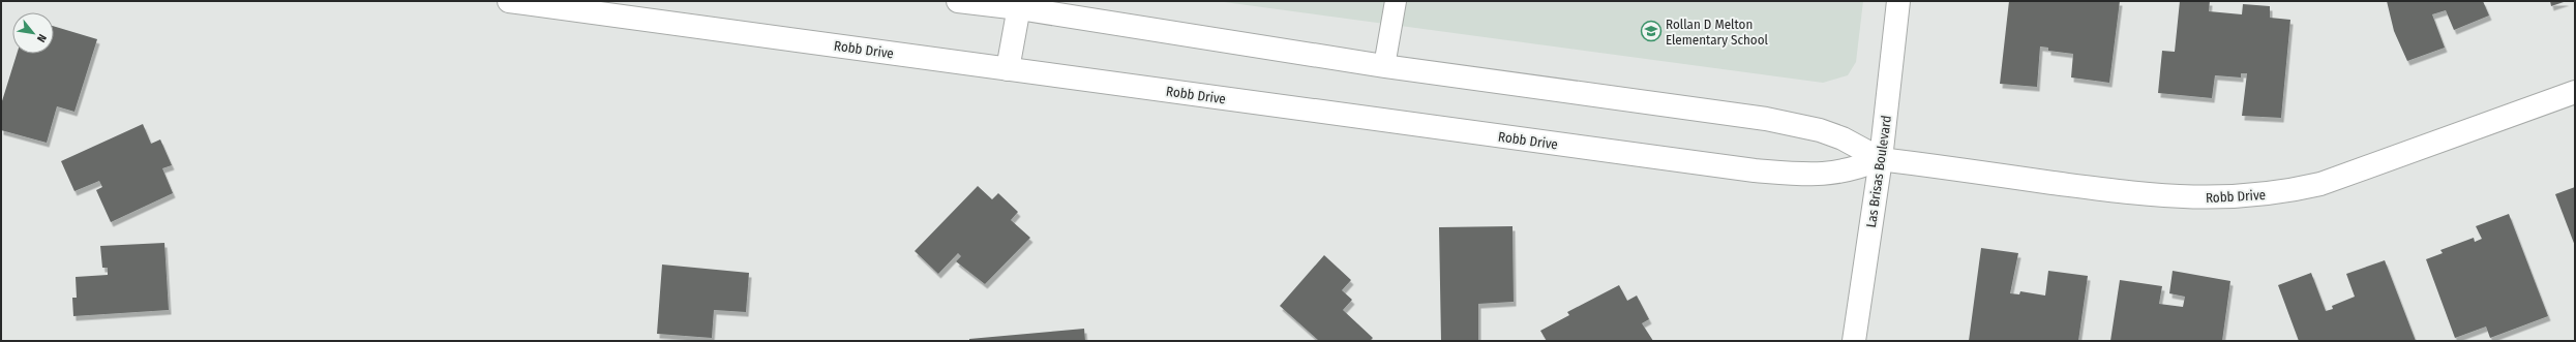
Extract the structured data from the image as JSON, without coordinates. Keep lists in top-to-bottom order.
{
  "streets": {
    "street": ["Robb Drive", "Las Brisas Boulevard"]
  },
  "crossings": [
    ["Robb Drive", "Las Brisas Boulevard"]
  ],
  "places": {
    "school or university": ["Rollan D Melton Elementary School"]
  },
  "north": "bottom right"
}
